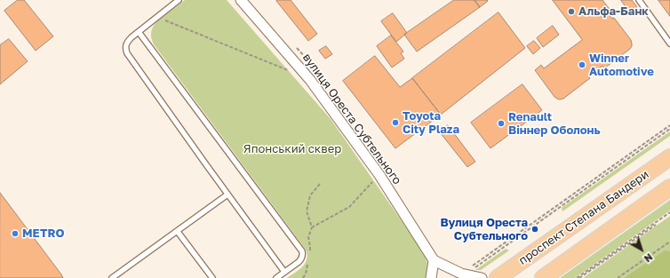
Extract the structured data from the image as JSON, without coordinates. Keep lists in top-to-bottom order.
{
  "streets": {
    "main road": ["проспект Степана Бандери"],
    "street": ["вулиця Ореста Субтельного"]
  },
  "parks": ["Японський сквер"],
  "places": [
    "Альфа-Банк",
    "Winner Automotive",
    "Toyota City Plaza",
    "Renault Віннер Оболонь",
    "Вулиця Ореста Субтельного",
    "METRO"
  ],
  "north": "bottom right"
}
